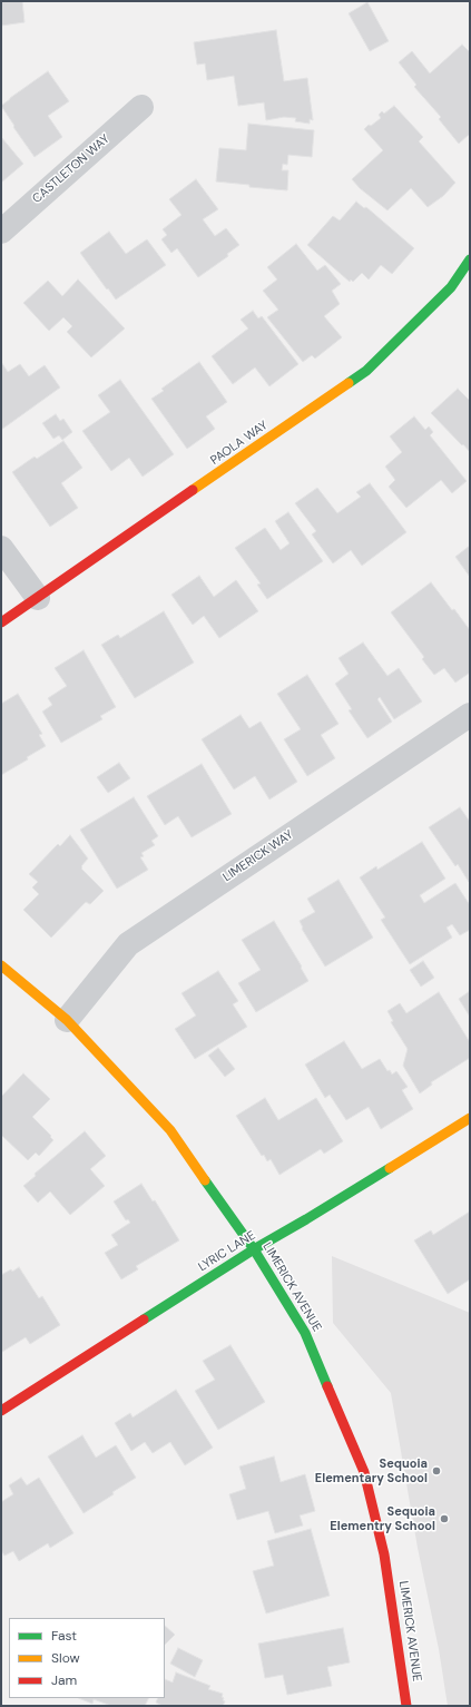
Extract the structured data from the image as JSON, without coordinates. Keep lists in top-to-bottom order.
{
  "streets": {
    "street": [
      "CASTLETON WAY",
      "PAOLA WAY",
      "LIMERICK WAY",
      "LYRIC LANE",
      "LIMERICK AVENUE"
    ]
  },
  "crossings": [
    ["LIMERICK WAY", "LIMERICK AVENUE"],
    ["LYRIC LANE", "LIMERICK AVENUE"]
  ],
  "places": ["Sequoia Elementary School", "Sequoia Elementry School"],
  "legend": ["Fast", "Slow", "Jam"]
}
